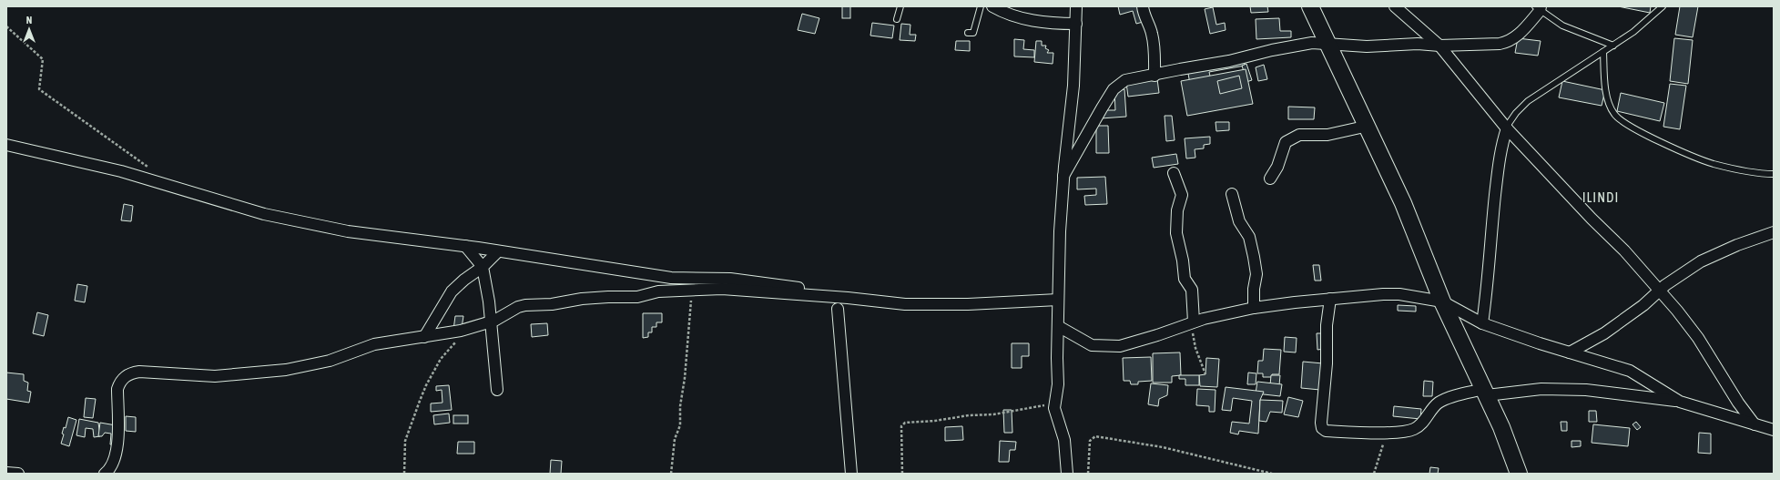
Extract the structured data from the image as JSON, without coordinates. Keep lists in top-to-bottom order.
{
  "districts": ["ILINDI"],
  "north": "top"
}
